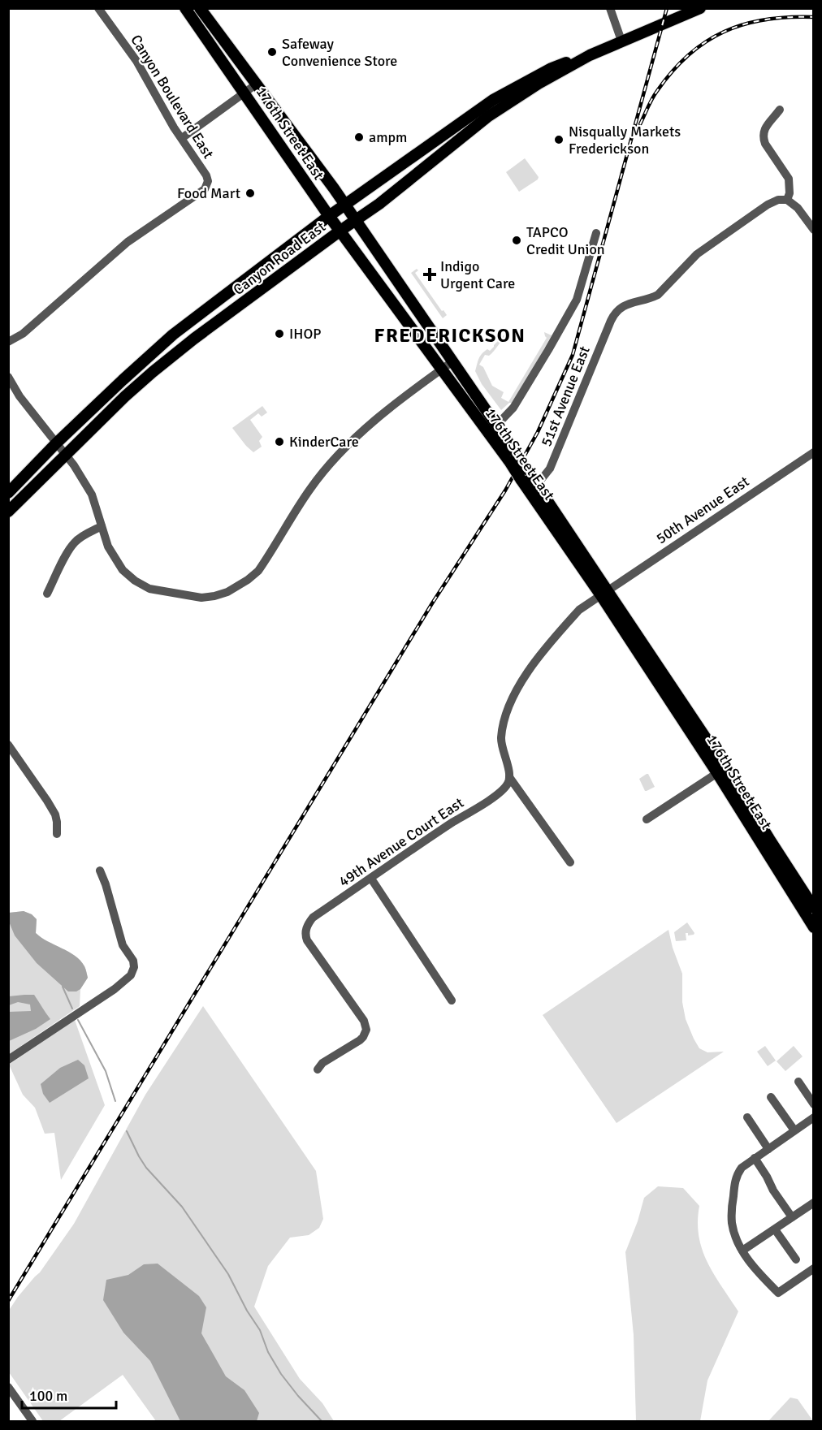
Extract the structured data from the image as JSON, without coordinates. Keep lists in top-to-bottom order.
{
  "streets": {
    "main road": ["176th Street East", "Canyon Road East"],
    "street": [
      "Canyon Boulevard East",
      "51st Avenue East",
      "50th Avenue East",
      "49th Avenue Court East"
    ]
  },
  "crossings": [
    ["176th Street East", "Canyon Road East"],
    ["176th Street East", "51st Avenue East"],
    ["176th Street East", "50th Avenue East"],
    ["50th Avenue East", "49th Avenue Court East"]
  ],
  "districts": ["FREDERICKSON"],
  "places": {
    "other": [
      "Safeway Convenience Store",
      "ampm",
      "Nisqually Markets Frederickson",
      "Food Mart",
      "TAPCO Credit Union",
      "IHOP",
      "KinderCare"
    ],
    "health": ["Indigo Urgent Care"]
  },
  "scale_bar": "100 m"
}
